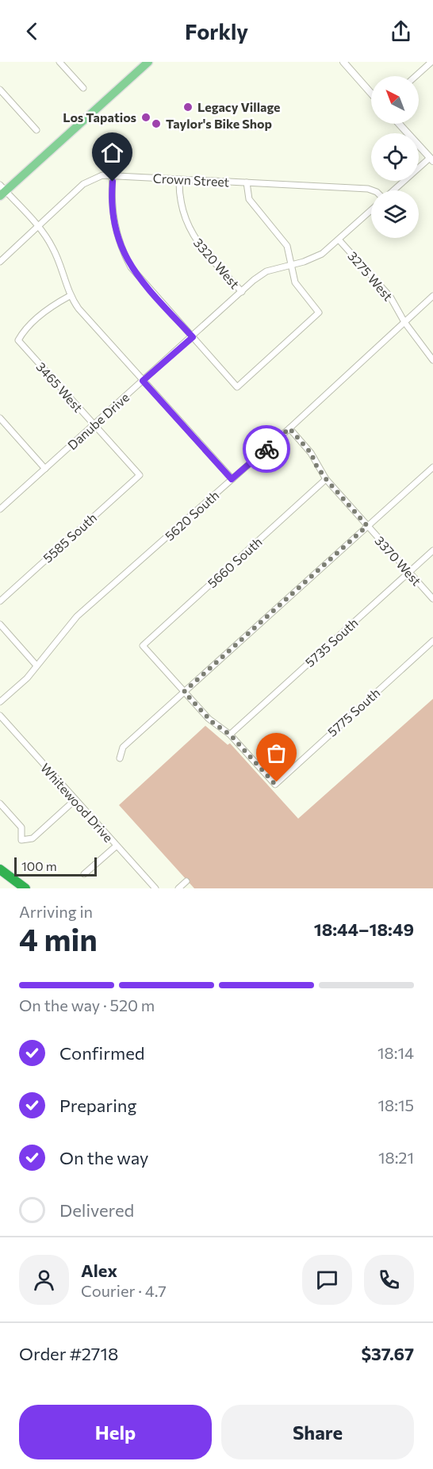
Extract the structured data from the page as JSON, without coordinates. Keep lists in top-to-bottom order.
{
  "streets": {
    "street": [
      "Crown Street",
      "3320 West",
      "3275 West",
      "3465 West",
      "Danube Drive",
      "5620 South",
      "5585 South",
      "3370 West",
      "5660 South",
      "5735 South",
      "5775 South",
      "Whitewood Drive"
    ]
  },
  "crossings": [
    ["Crown Street", "3320 West"],
    ["3320 West", "Danube Drive"],
    ["3275 West", "Danube Drive"],
    ["3275 West", "5620 South"],
    ["3465 West", "Danube Drive"],
    ["3465 West", "5585 South"],
    ["5620 South", "3370 West"],
    ["3370 West", "5660 South"],
    ["3370 West", "5735 South"],
    ["5735 South", "5775 South"]
  ],
  "places": ["Legacy Village", "Los Tapatios", "Taylor's Bike Shop"],
  "scale_bar": "100 m",
  "north": "top left",
  "page": {
    "header": "Forkly",
    "scale": "100 m",
    "heading": ["4 min", "Arriving in", "18:44–18:49"],
    "panel": [
      "Alex",
      "Courier · 4.7",
      "Order #2718",
      "$37.67"
    ],
    "bar": "On the way · 520 m",
    "list": [
      ["Confirmed", "18:14"],
      ["Preparing", "18:15"],
      ["On the way", "18:21"],
      "Delivered"
    ],
    "buttons": ["Help", "Share"]
  }
}
